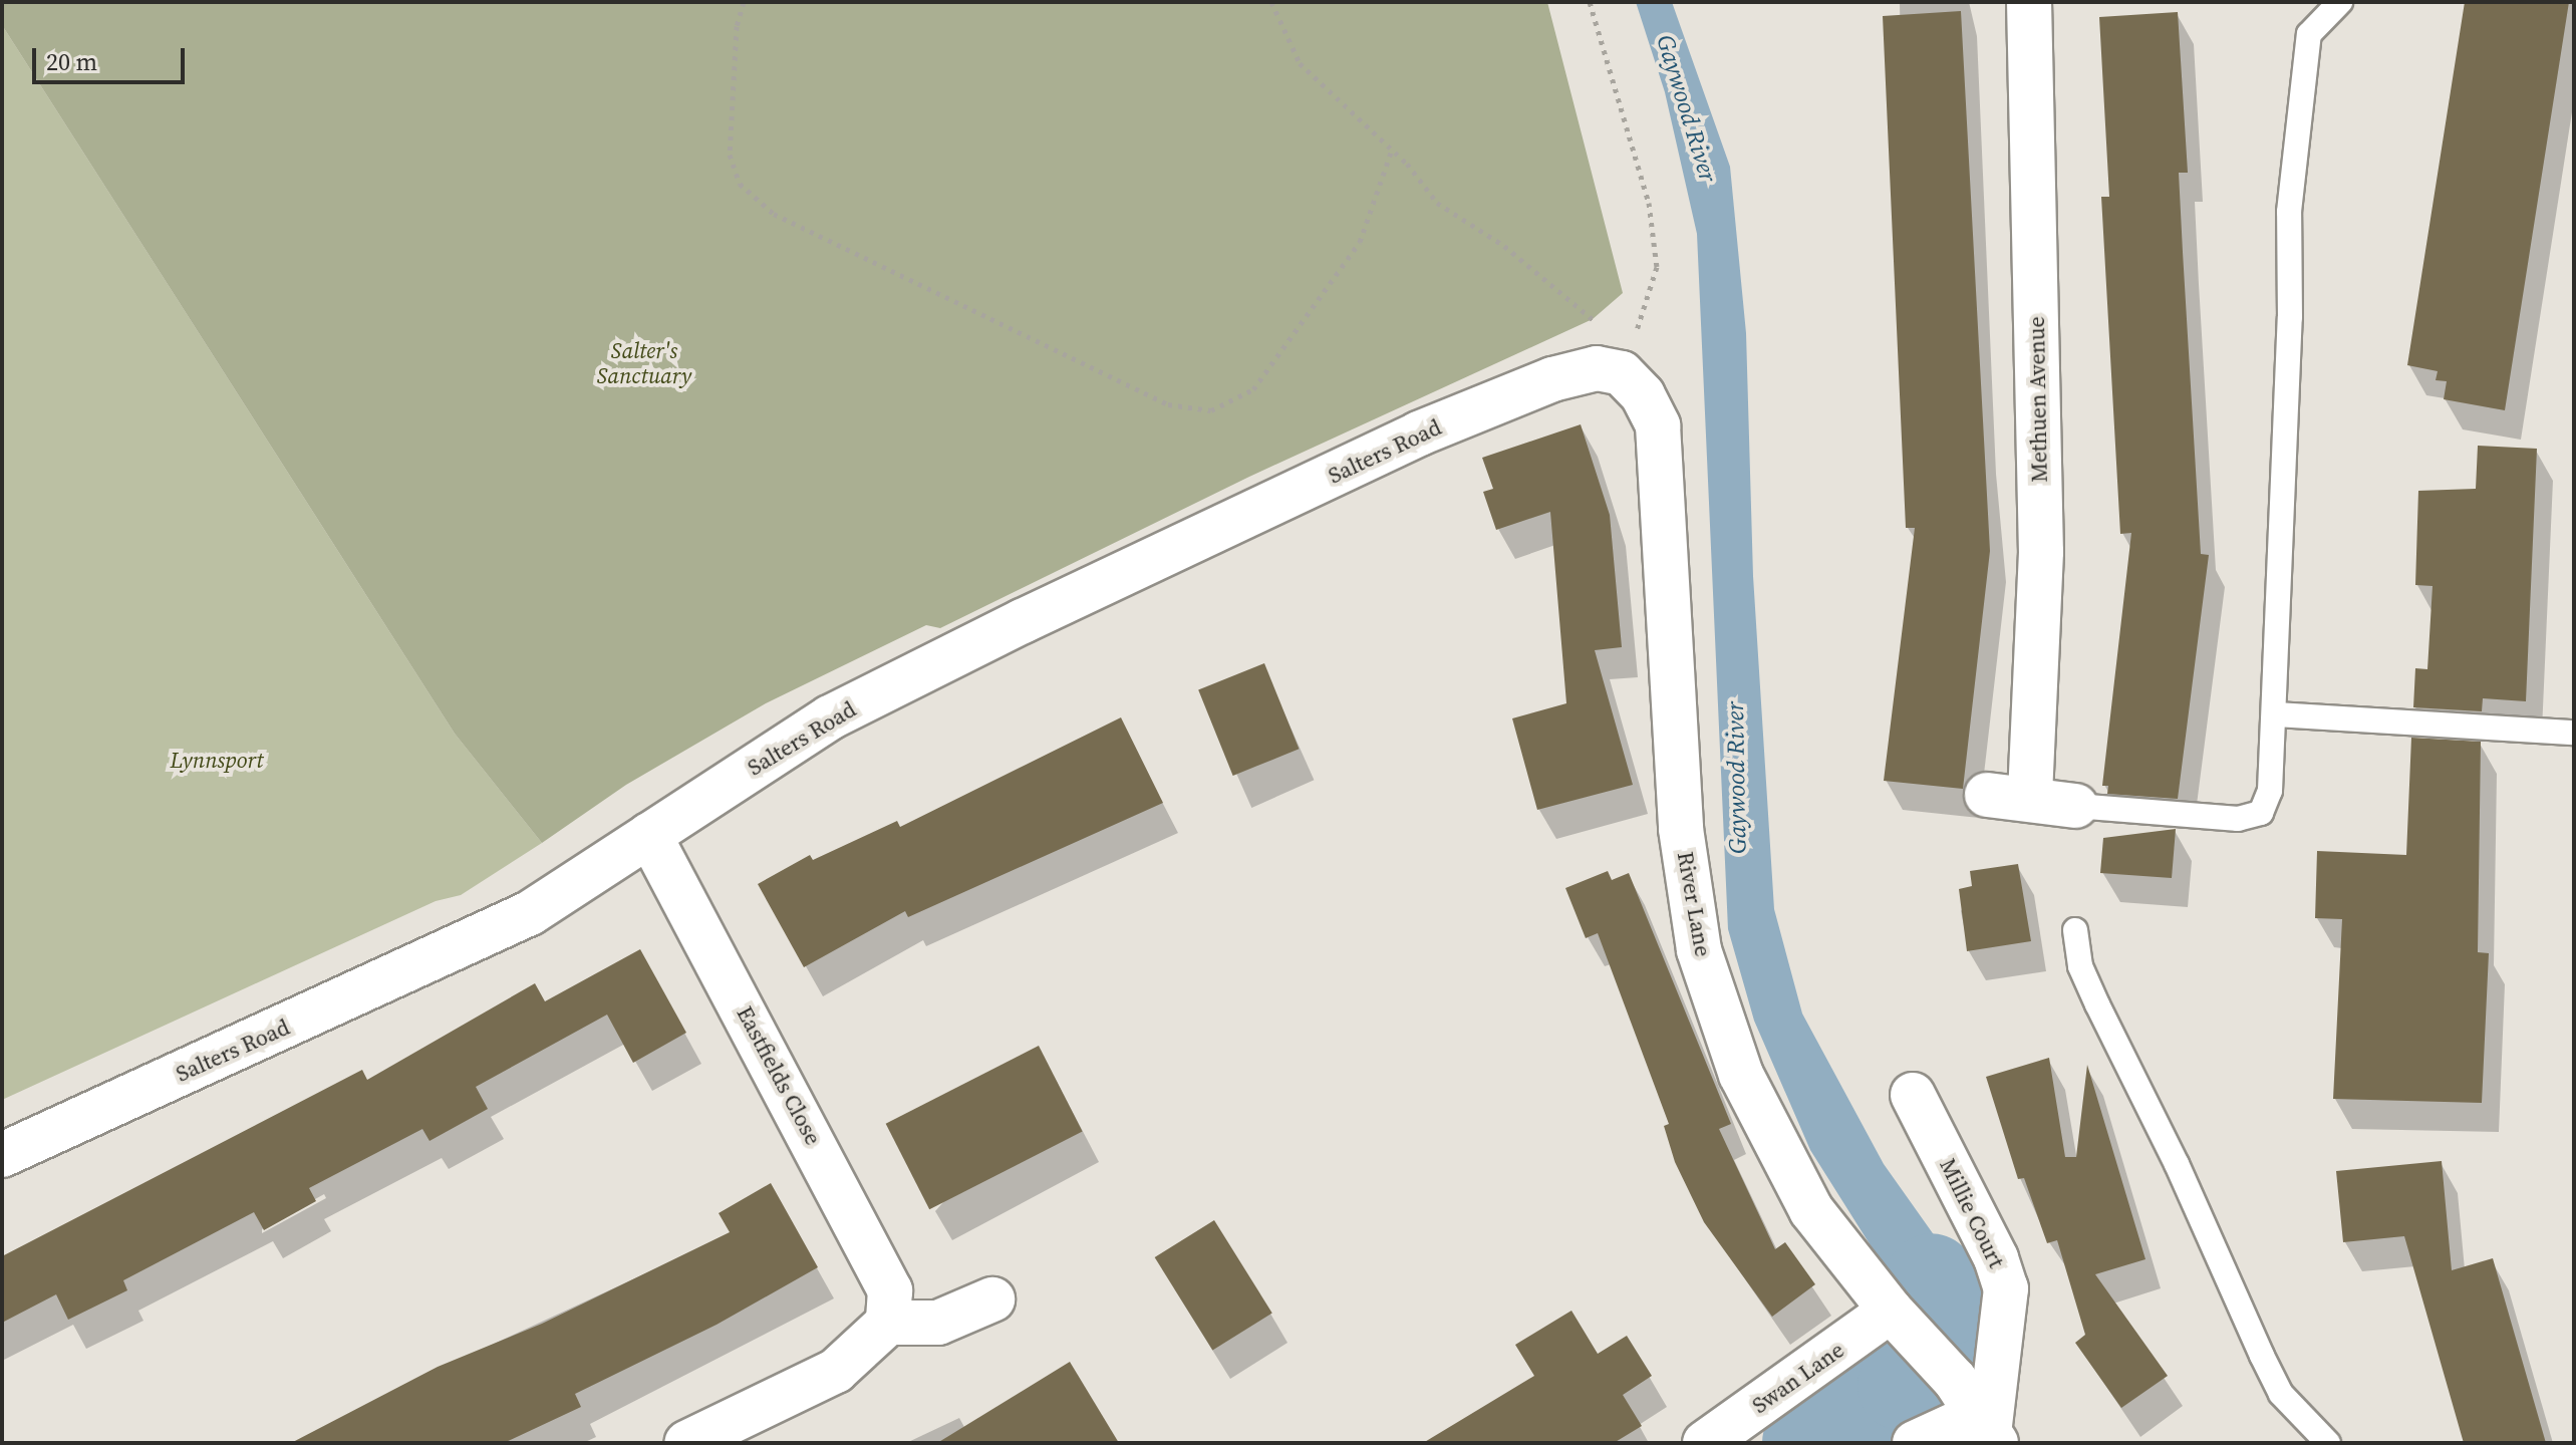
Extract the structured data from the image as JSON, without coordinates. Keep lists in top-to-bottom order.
{
  "streets": {
    "street": [
      "Methuen Avenue",
      "Salters Road",
      "River Lane",
      "Eastfields Close",
      "Millie Court",
      "Swan Lane"
    ]
  },
  "crossings": [
    ["Salters Road", "River Lane"],
    ["Salters Road", "Eastfields Close"],
    ["River Lane", "Millie Court"],
    ["River Lane", "Swan Lane"]
  ],
  "water": ["Gaywood River"],
  "parks": ["Salter's Sanctuary", "Lynnsport"],
  "scale_bar": "20 m"
}
